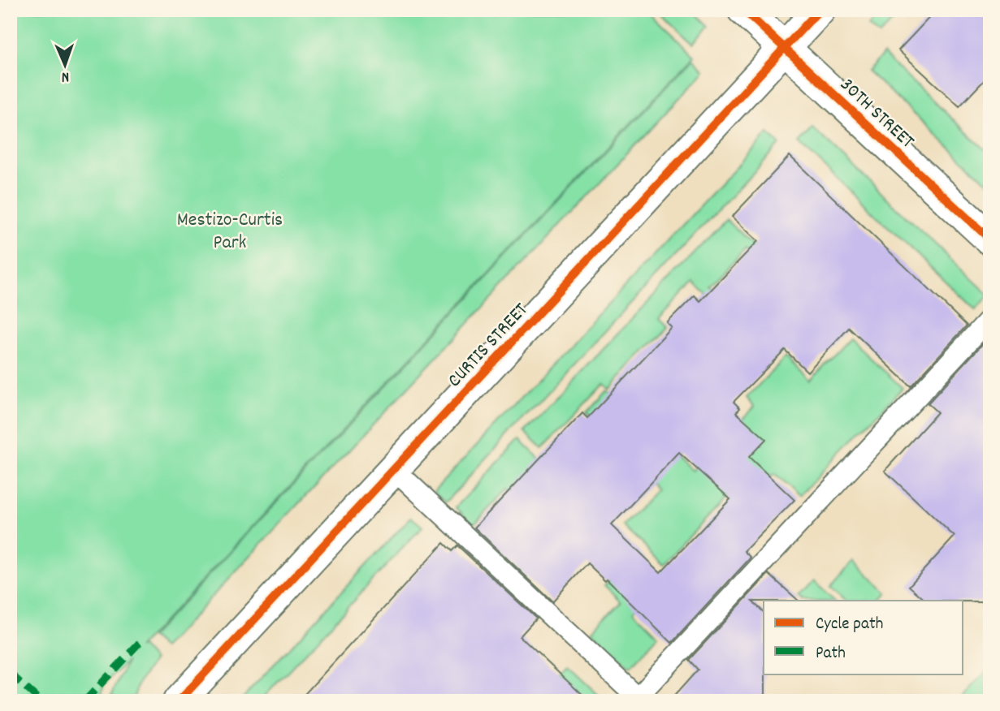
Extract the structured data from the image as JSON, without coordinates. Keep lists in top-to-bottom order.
{
  "streets": {
    "street": ["30TH STREET", "CURTIS STREET"]
  },
  "crossings": [
    ["30TH STREET", "CURTIS STREET"]
  ],
  "parks": ["Mestizo-Curtis Park"],
  "legend": ["Cycle path", "Path"],
  "north": "bottom"
}
